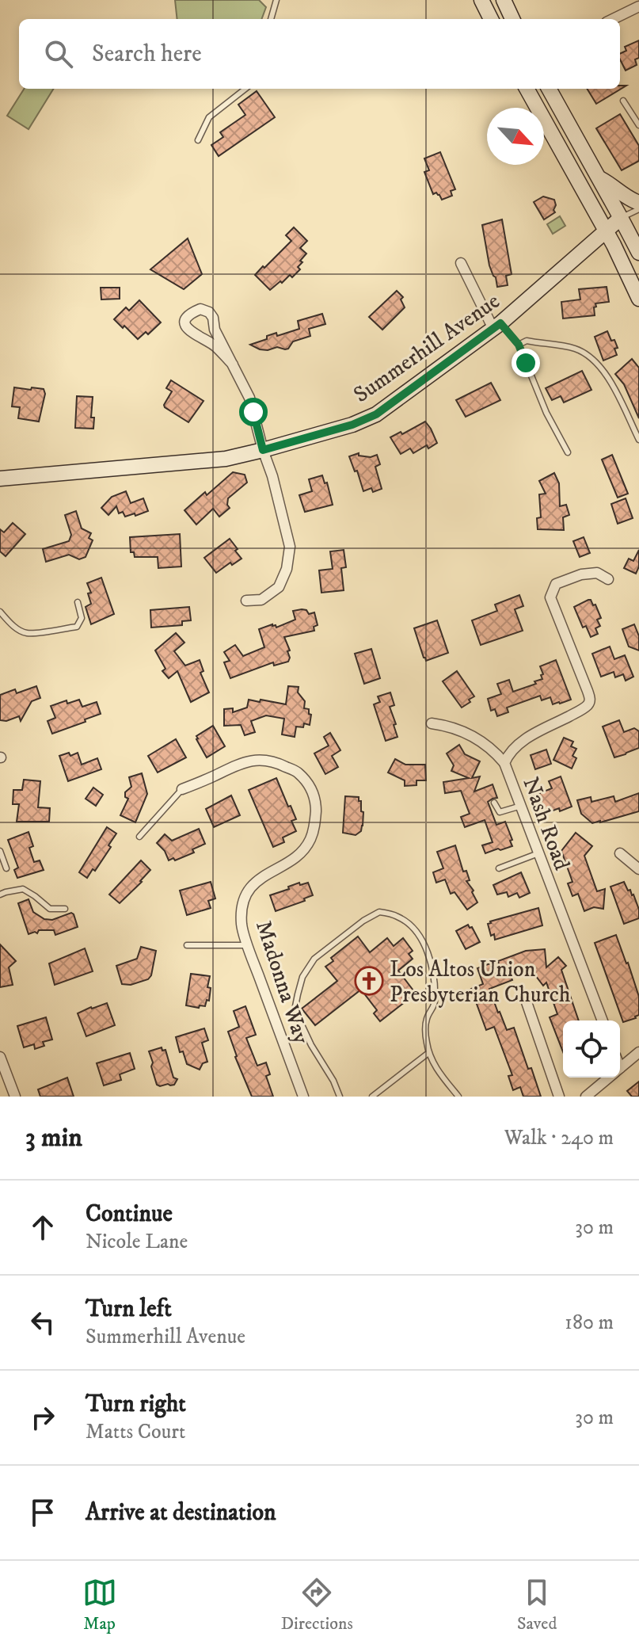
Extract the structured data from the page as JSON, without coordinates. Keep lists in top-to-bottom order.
{
  "streets": {
    "street": ["Summerhill Avenue", "Nash Road", "Madonna Way"]
  },
  "places": {
    "church": ["Los Altos Union Presbyterian Church"]
  },
  "north": "bottom right",
  "page": {
    "search": "Search here",
    "heading": ["3 min", "Walk · 240 m"],
    "list": [
      ["Continue", "Nicole Lane", "30 m"],
      ["Turn left", "Summerhill Avenue", "180 m"],
      ["Turn right", "Matts Court", "30 m"],
      "Arrive at destination"
    ],
    "nav": ["Map", "Directions", "Saved"]
  }
}
